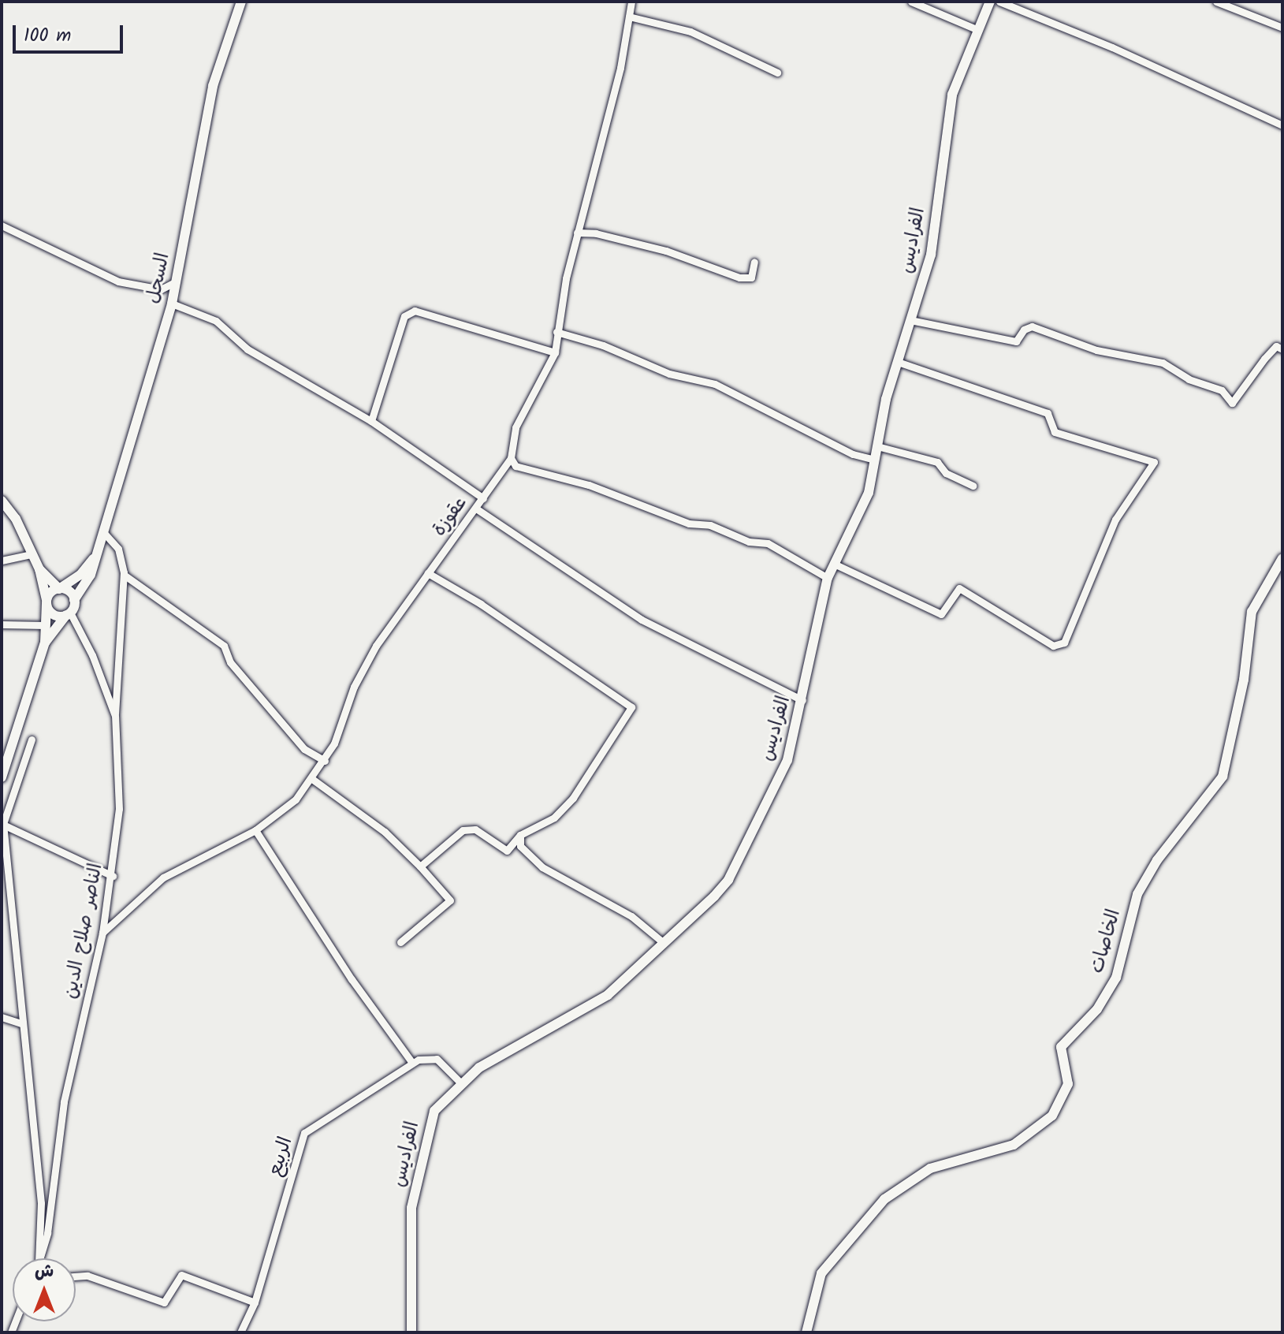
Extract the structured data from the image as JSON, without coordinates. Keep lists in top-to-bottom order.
{
  "streets": {
    "street": [
      "الفراديس",
      "السحل",
      "عقوزة",
      "الناصر صلاح الدين",
      "الخاصات",
      "الربيع"
    ]
  },
  "crossings": [
    ["السحل", "الناصر صلاح الدين"],
    ["عقوزة", "الناصر صلاح الدين"]
  ],
  "scale_bar": "100 m",
  "north": "top"
}
